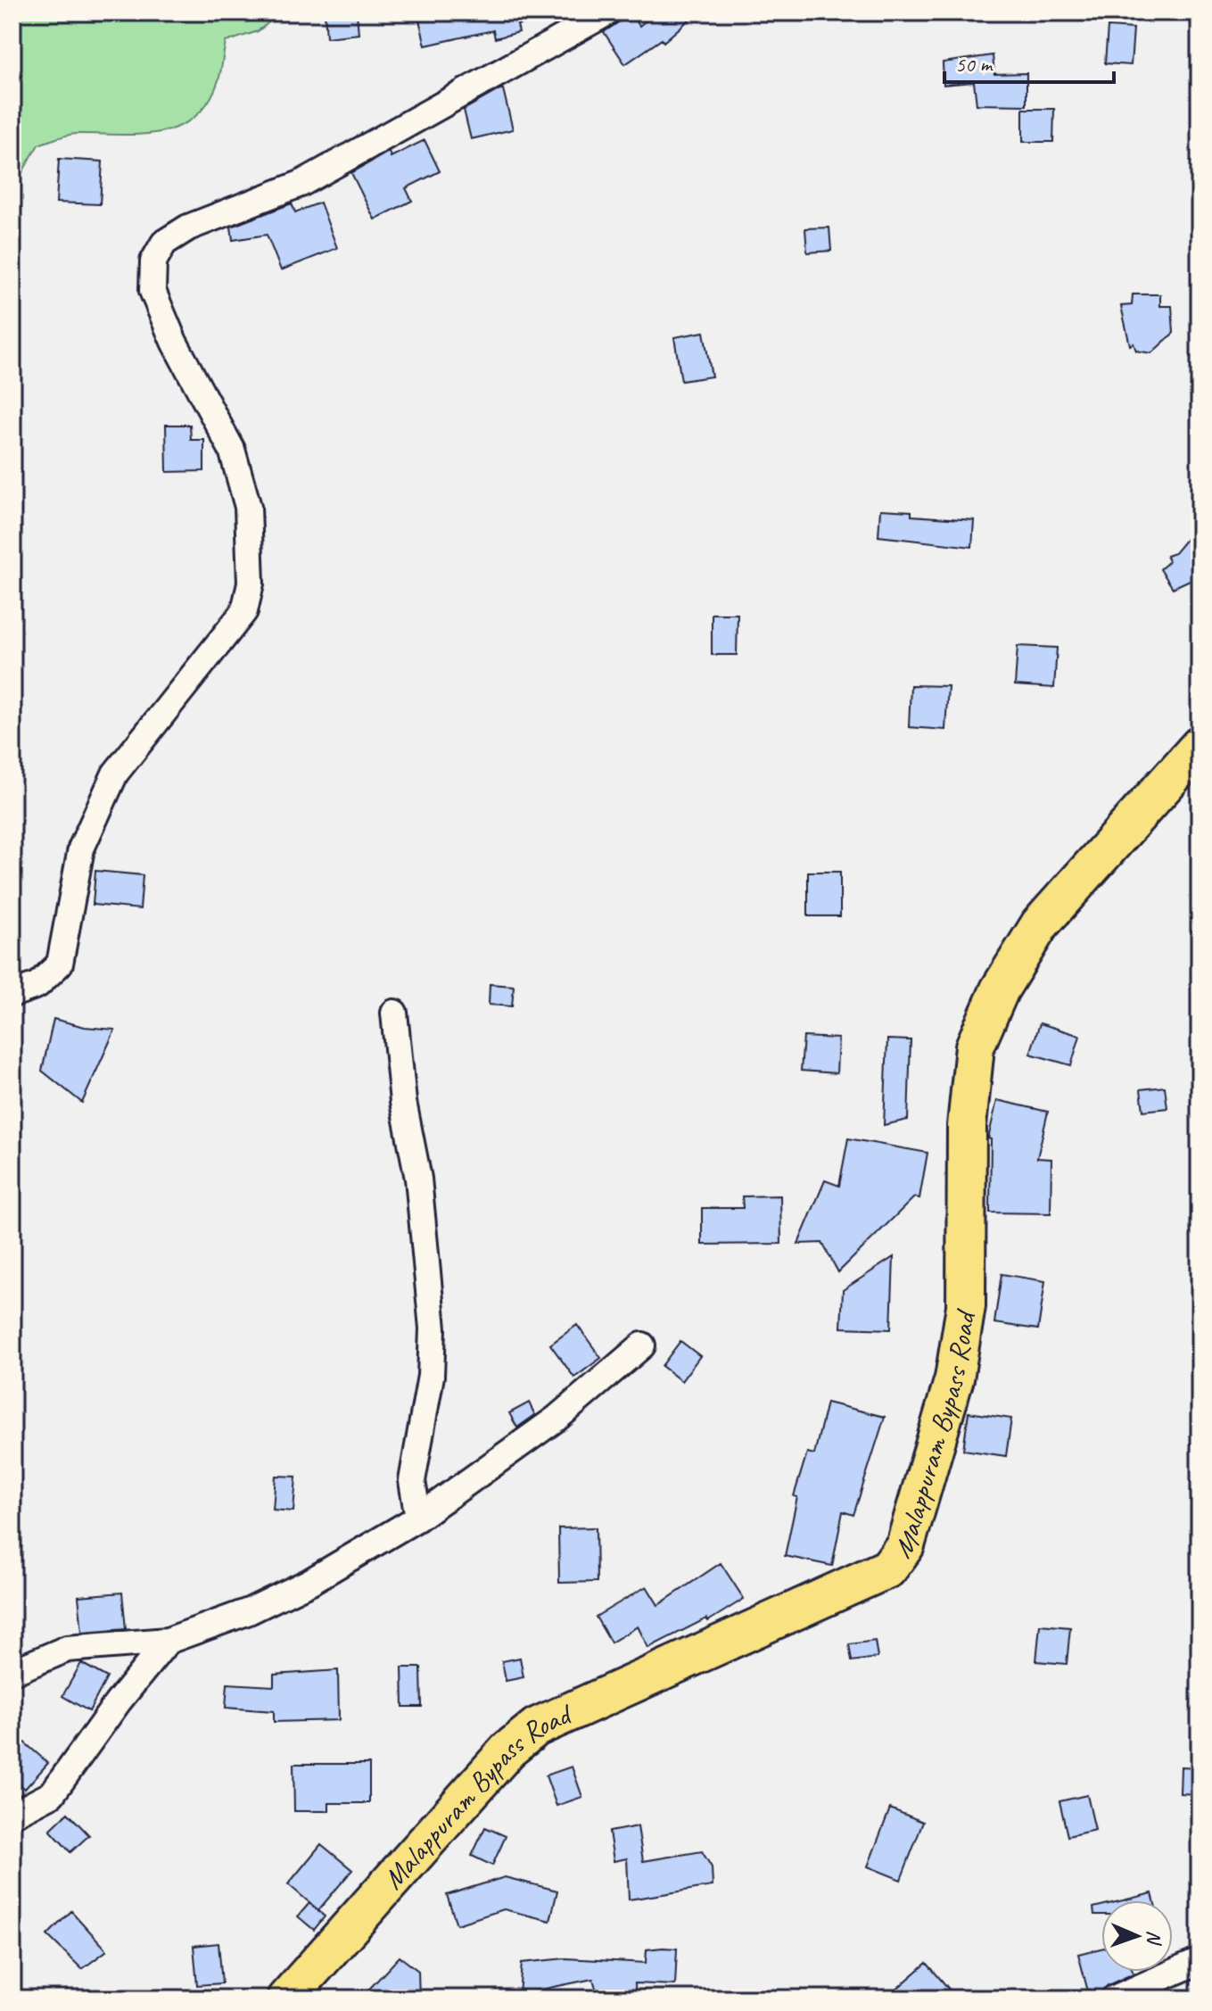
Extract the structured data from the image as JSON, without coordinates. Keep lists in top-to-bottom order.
{
  "streets": {
    "highway": ["Malappuram Bypass Road"]
  },
  "scale_bar": "50 m",
  "north": "right"
}
